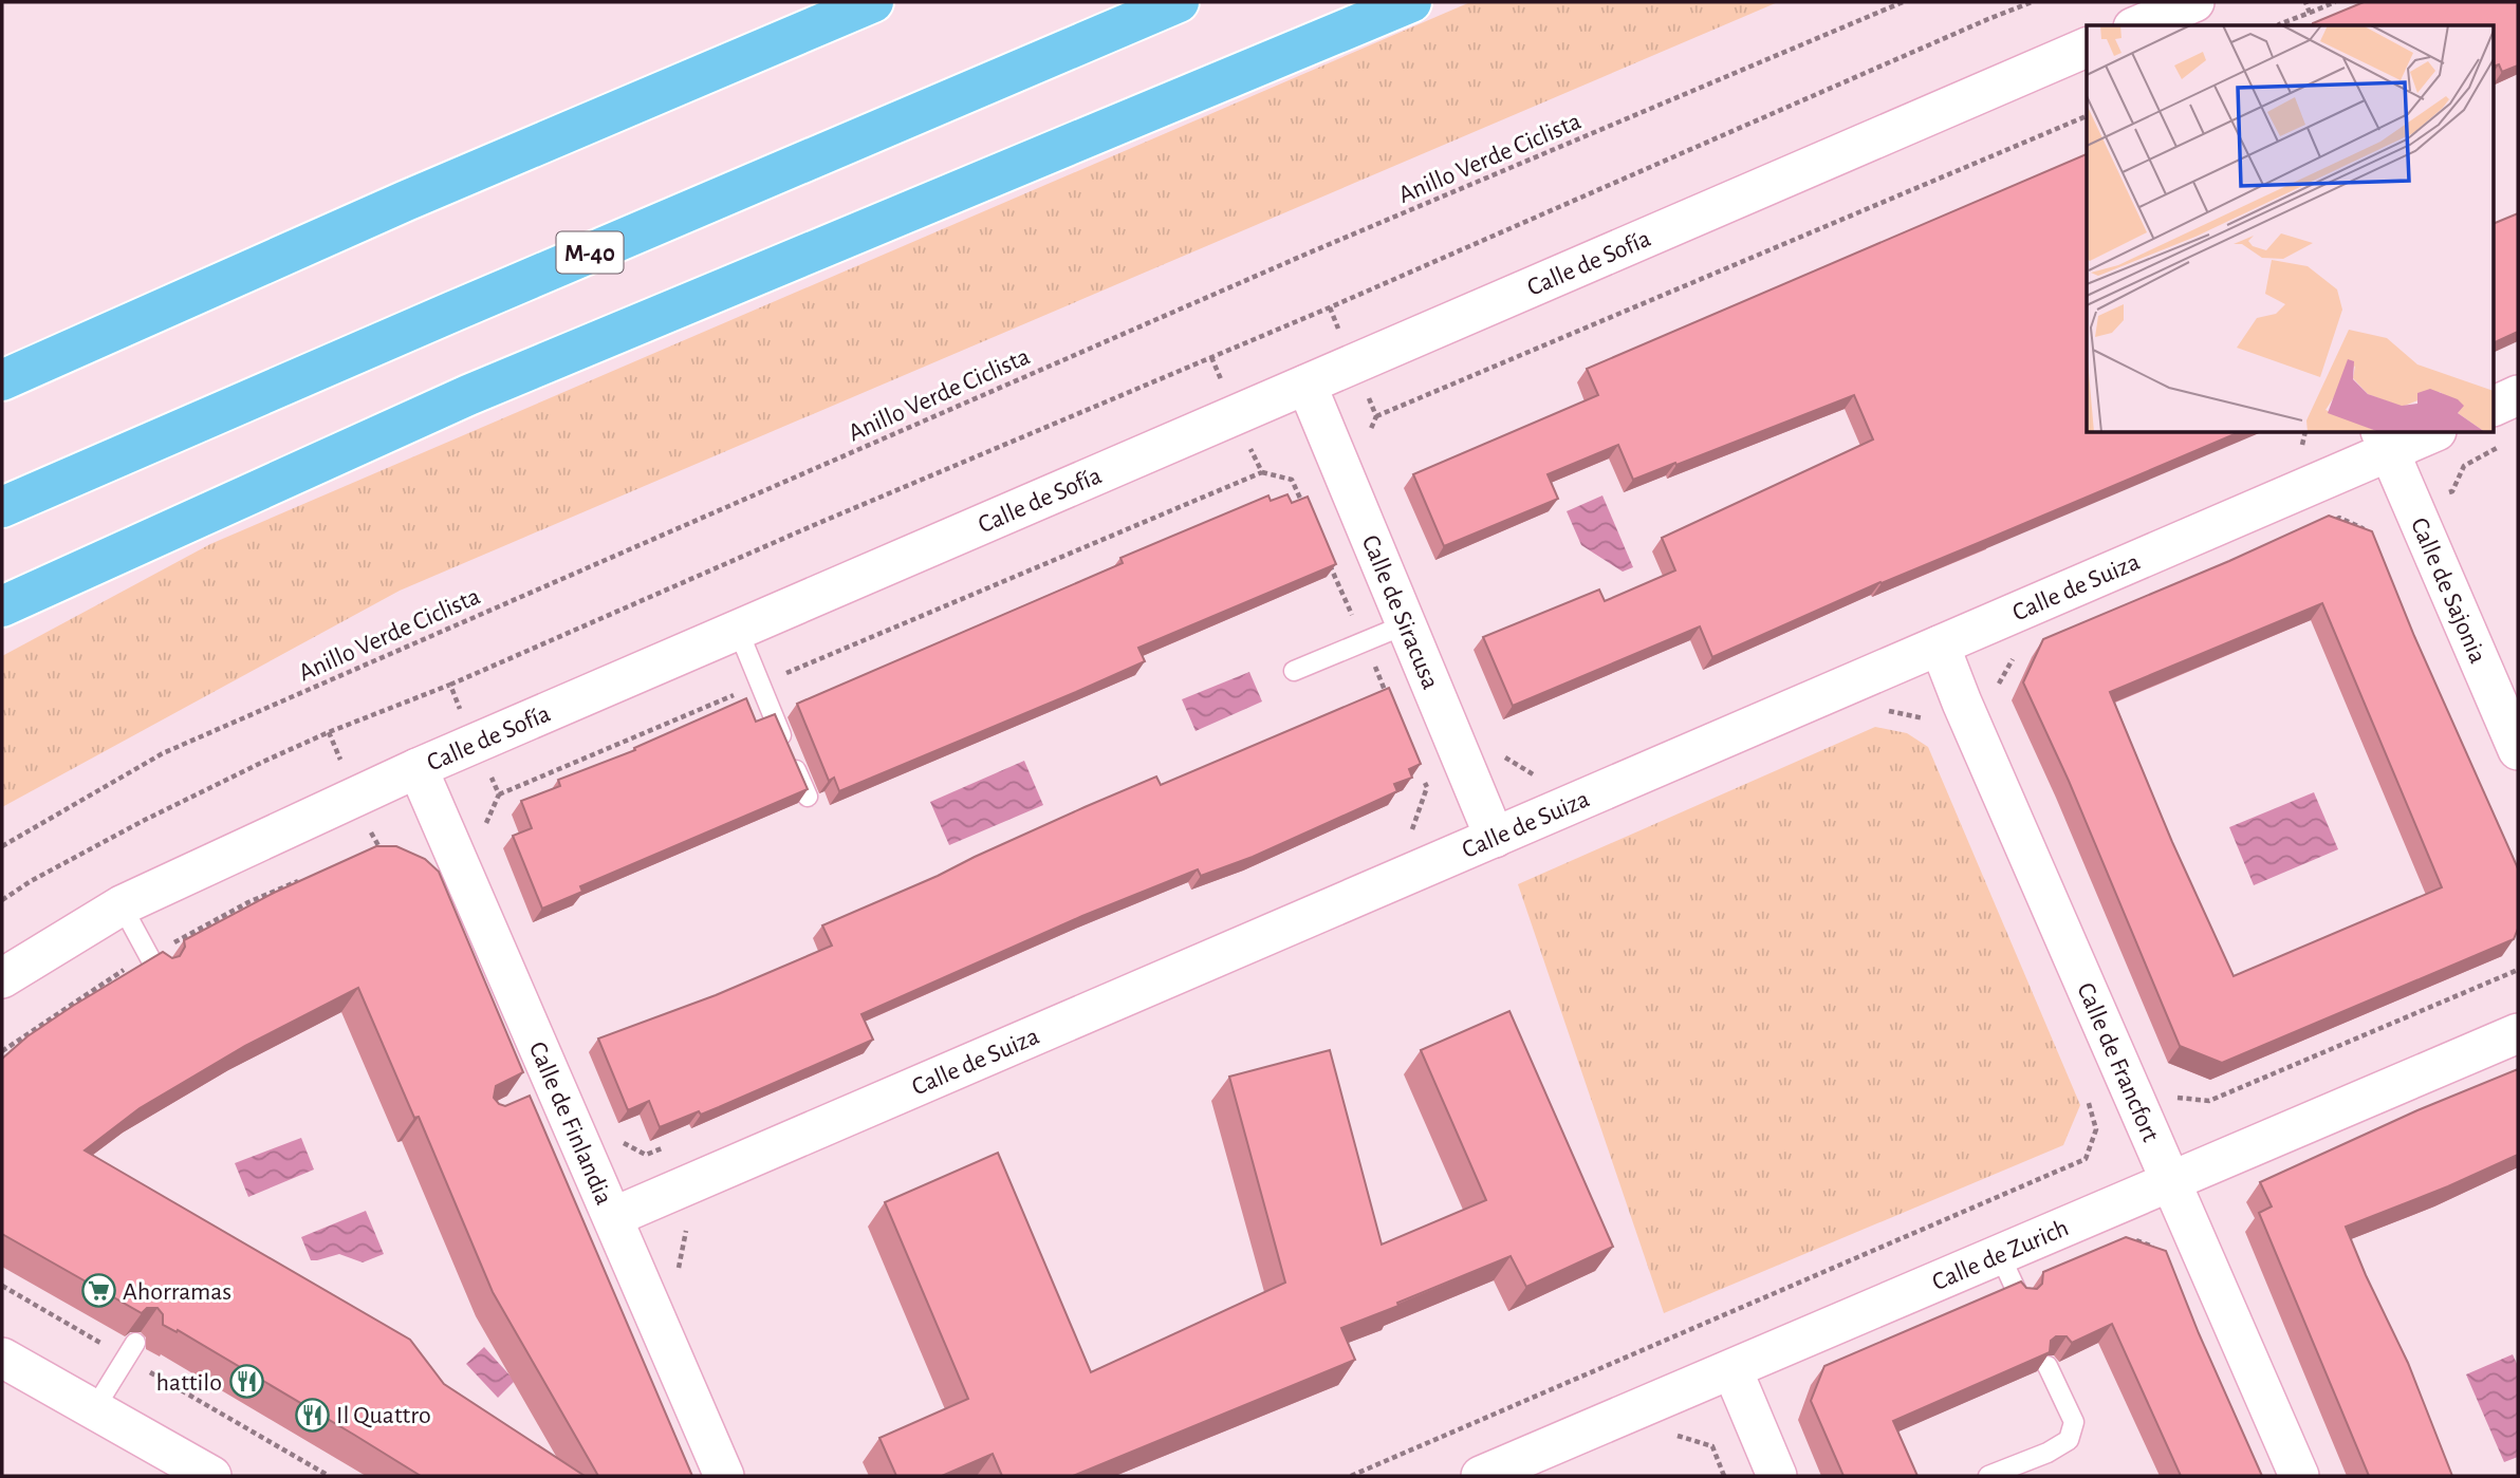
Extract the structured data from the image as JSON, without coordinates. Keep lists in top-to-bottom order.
{
  "streets": {
    "highway": ["M-40"],
    "street": [
      "Calle de Sofía",
      "Calle de Suiza",
      "Calle de Sajonia",
      "Calle de Siracusa",
      "Calle de Francfort",
      "Calle de Finlandia",
      "Calle de Zurich"
    ],
    "path": ["Anillo Verde Ciclista"]
  },
  "crossings": [
    ["Calle de Sofía", "Calle de Siracusa"],
    ["Calle de Sofía", "Calle de Finlandia"],
    ["Calle de Suiza", "Calle de Sajonia"],
    ["Calle de Suiza", "Calle de Siracusa"],
    ["Calle de Suiza", "Calle de Francfort"],
    ["Calle de Suiza", "Calle de Finlandia"],
    ["Calle de Francfort", "Calle de Zurich"]
  ],
  "places": {
    "supermarket": ["Ahorramas"],
    "restaurant": ["hattilo", "Il Quattro"]
  }
}
